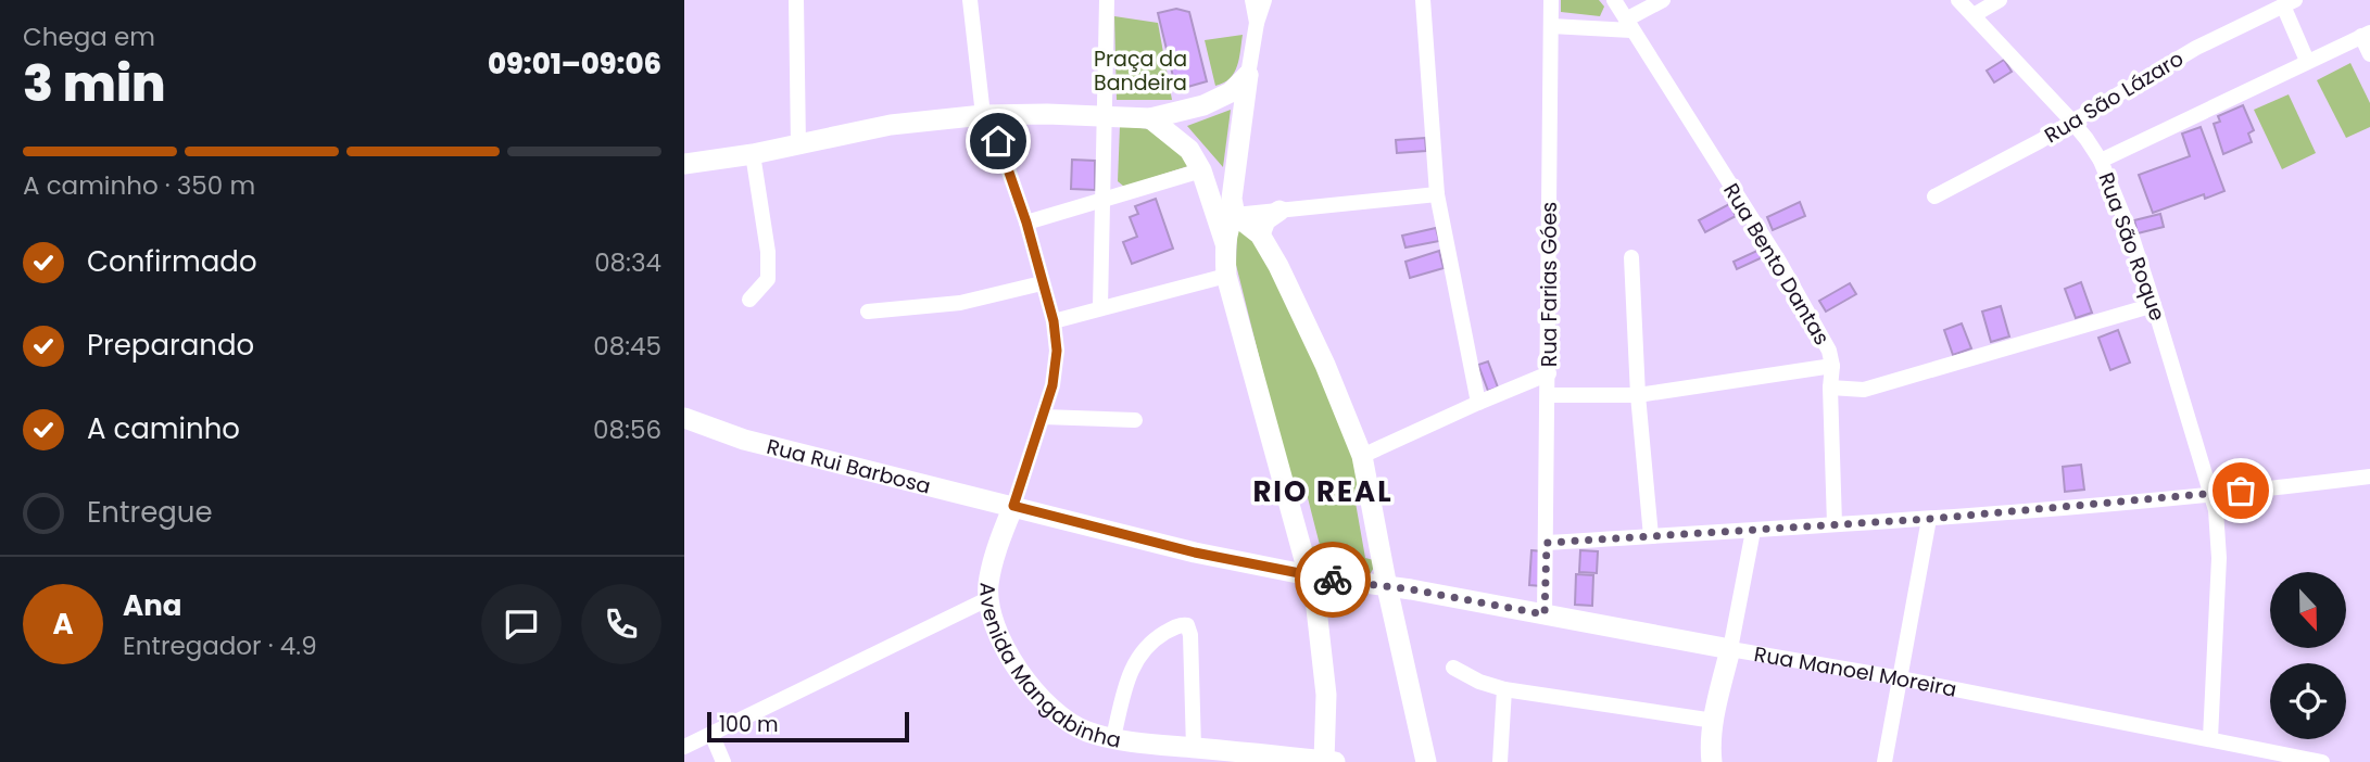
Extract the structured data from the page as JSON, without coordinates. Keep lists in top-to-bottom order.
{
  "streets": {
    "main road": ["Rua Rui Barbosa", "Avenida Mangabinha", "Rua Manoel Moreira"],
    "street": [
      "Rua São Lázaro",
      "Rua São Roque",
      "Rua Bento Dantas",
      "Rua Farias Góes"
    ]
  },
  "crossings": [
    ["Rua São Lázaro", "Rua São Roque"],
    ["Rua São Roque", "Rua Manoel Moreira"],
    ["Rua Farias Góes", "Rua Manoel Moreira"],
    ["Rua Rui Barbosa", "Avenida Mangabinha"]
  ],
  "districts": ["RIO REAL"],
  "parks": ["Praça da Bandeira"],
  "scale_bar": "100 m",
  "north": "bottom",
  "page": {
    "heading": ["3 min", "Chega em", "09:01–09:06"],
    "panel": ["Ana", "Entregador · 4.9"],
    "bar": "A caminho · 350 m",
    "list": [
      ["Confirmado", "08:34"],
      ["Preparando", "08:45"],
      ["A caminho", "08:56"],
      "Entregue"
    ],
    "round": "A",
    "scale": "100 m"
  }
}
